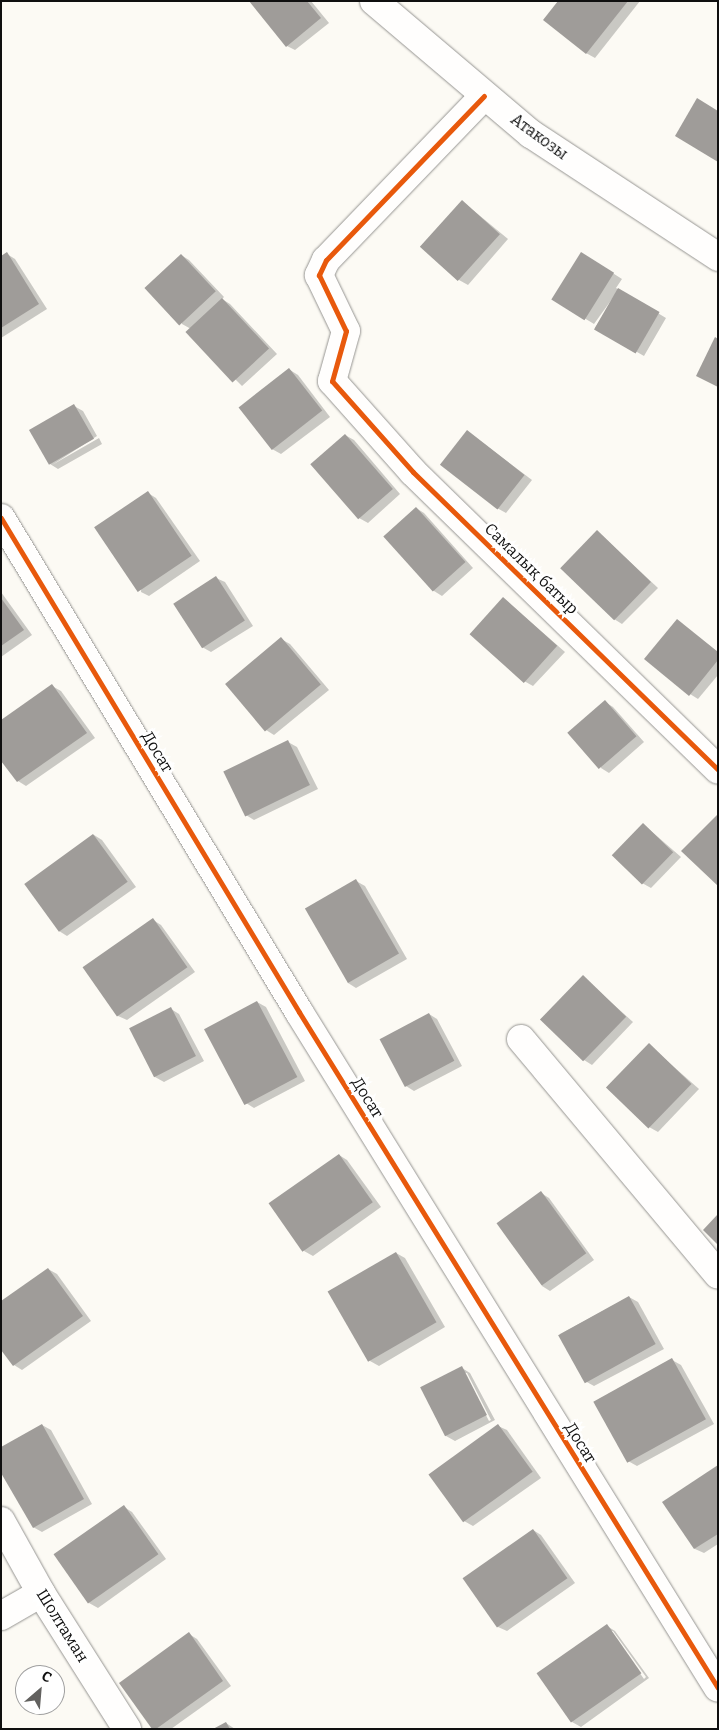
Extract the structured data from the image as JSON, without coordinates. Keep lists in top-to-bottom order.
{
  "streets": {
    "street": [
      "Атакозы",
      "Самалық батыр",
      "Досат",
      "Шолтаман"
    ]
  },
  "crossings": [
    ["Атакозы", "Самалық батыр"]
  ],
  "north": "top right"
}
